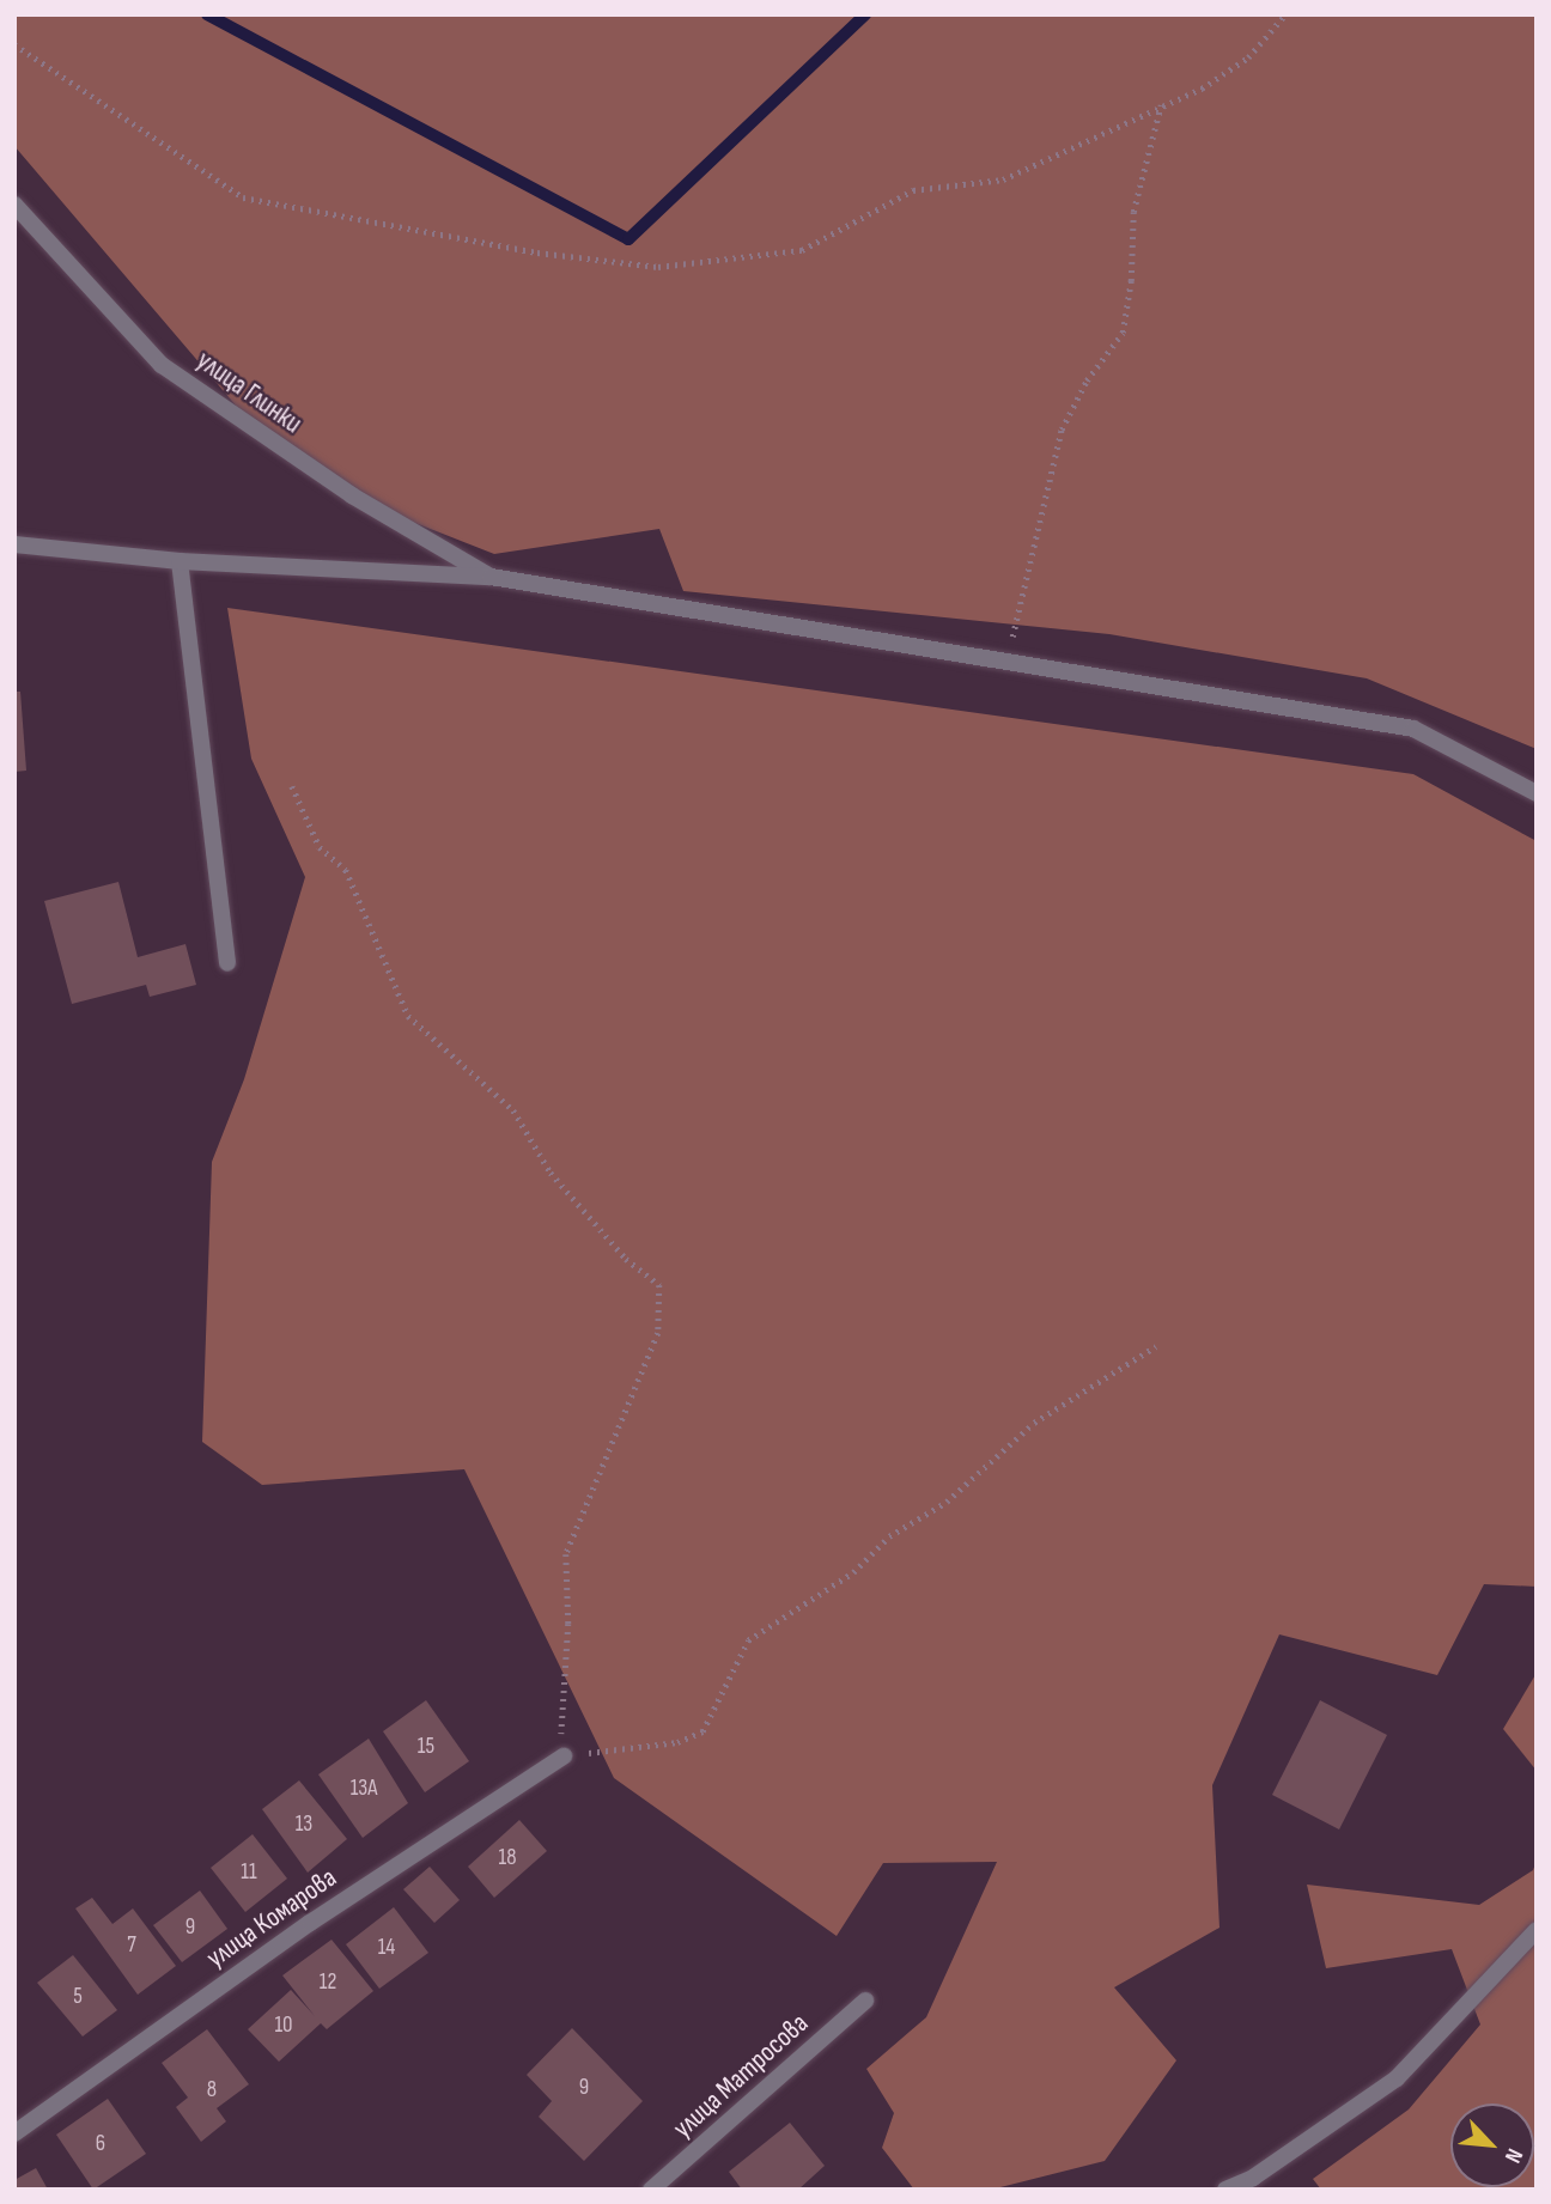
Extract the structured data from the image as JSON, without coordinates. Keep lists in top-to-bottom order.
{
  "streets": {
    "street": ["улица Глинки", "улица Комарова", "улица Матросова"]
  },
  "house_numbers": [
    "15",
    "13А",
    "13",
    "18",
    "11",
    "9",
    "7",
    "14",
    "12",
    "5",
    "10",
    "9",
    "8",
    "6"
  ],
  "north": "bottom right"
}
